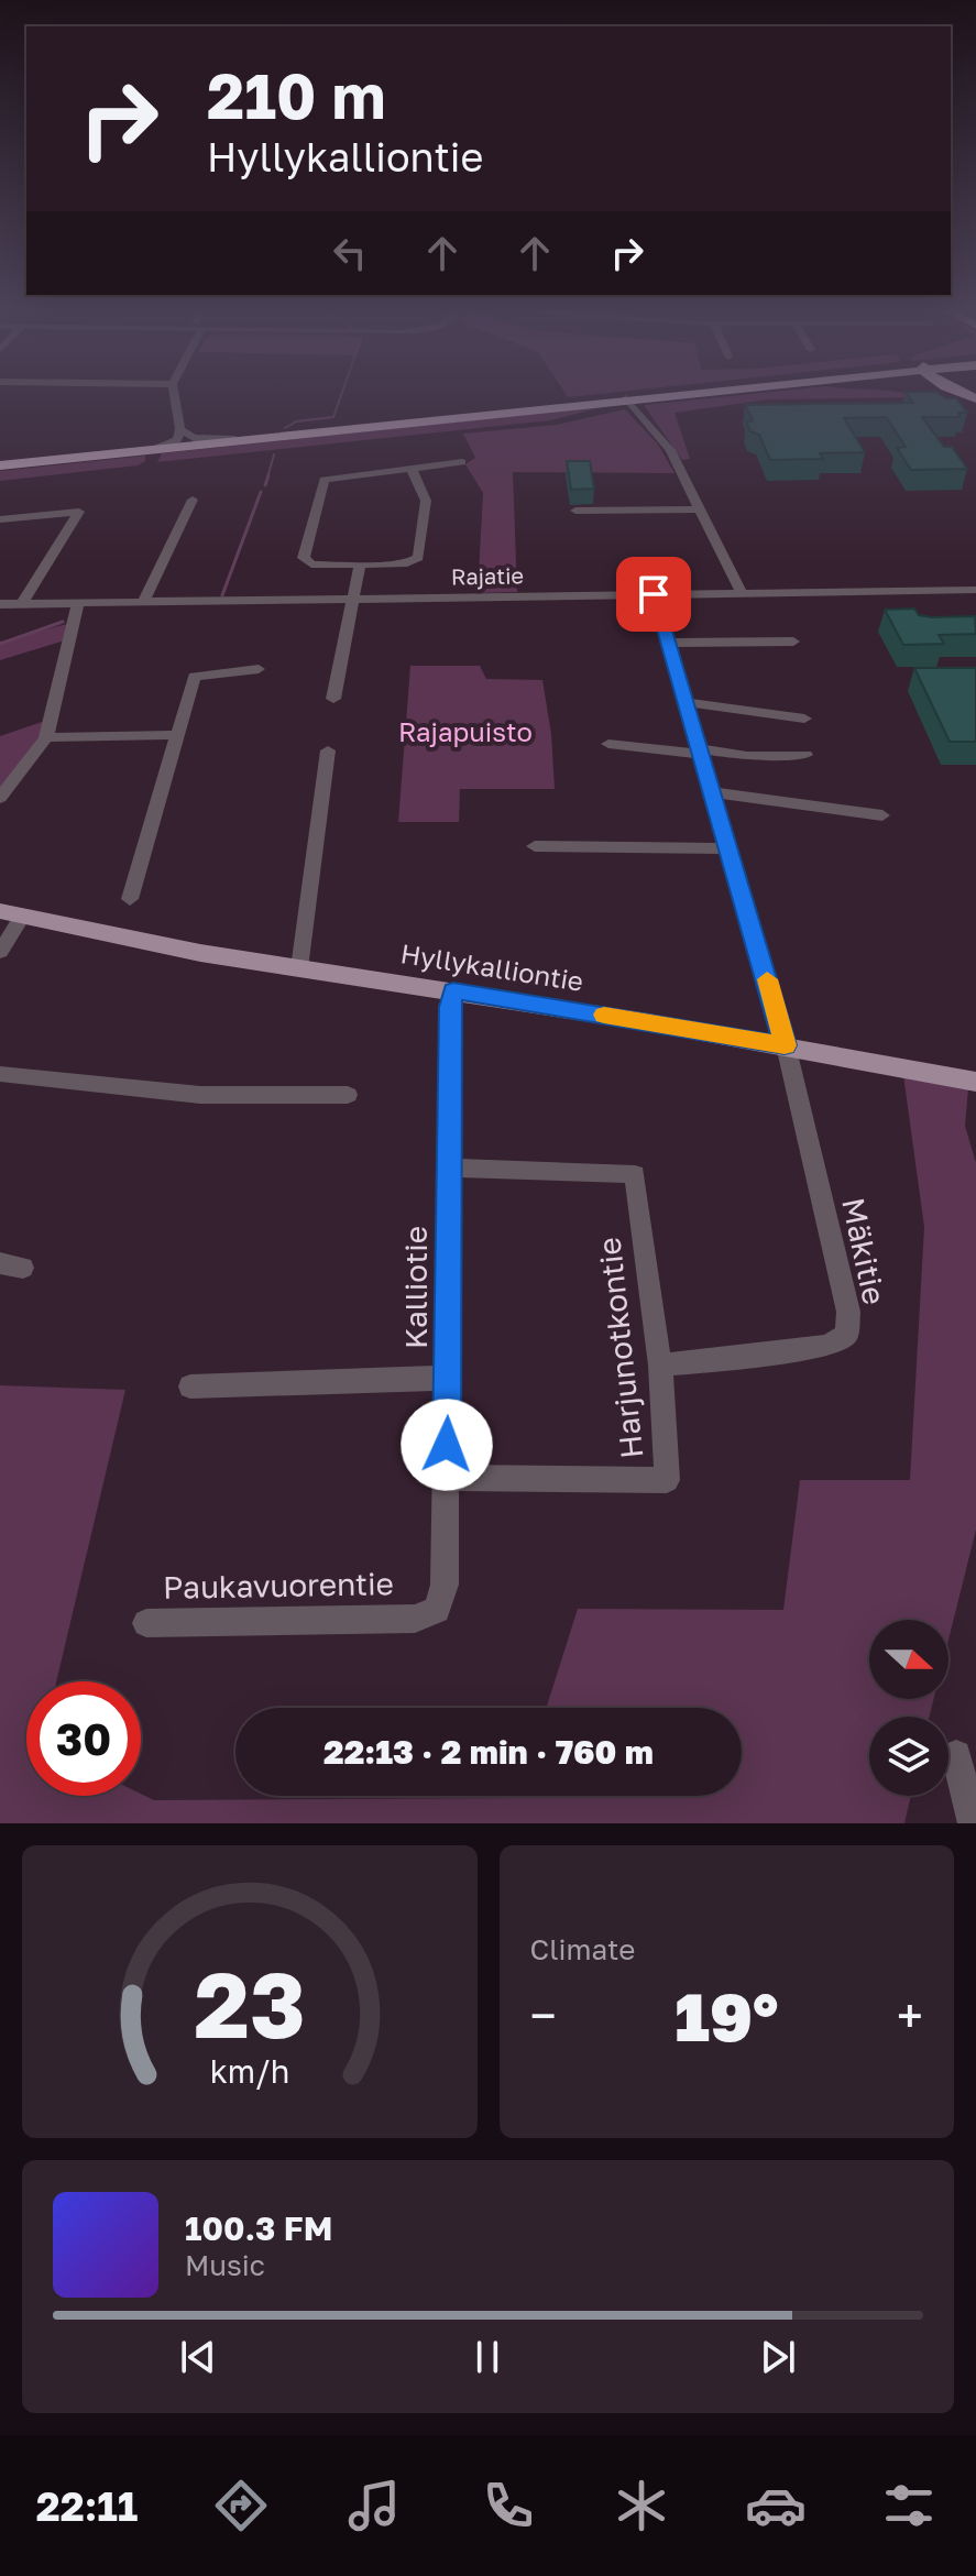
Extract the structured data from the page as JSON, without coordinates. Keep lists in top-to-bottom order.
{
  "streets": {
    "main road": ["Hyllykalliontie"],
    "street": [
      "Rajatie",
      "Mäkitie",
      "Kalliotie",
      "Harjunotkontie",
      "Paukavuorentie"
    ]
  },
  "crossings": [
    ["Hyllykalliontie", "Mäkitie"],
    ["Hyllykalliontie", "Kalliotie"],
    ["Mäkitie", "Harjunotkontie"],
    ["Kalliotie", "Harjunotkontie"],
    ["Kalliotie", "Paukavuorentie"]
  ],
  "parks": ["Rajapuisto"],
  "north": "right",
  "page": {
    "turn": ["210 m", "Hyllykalliontie"],
    "limit": "30",
    "trip": "22:13 · 2 min · 760 m",
    "tile": "Climate",
    "heat": ["−", "19°", "+"],
    "song": ["100.3 FM", "Music"],
    "tabs": "22:11",
    "gauge": ["23", "km/h"]
  }
}
